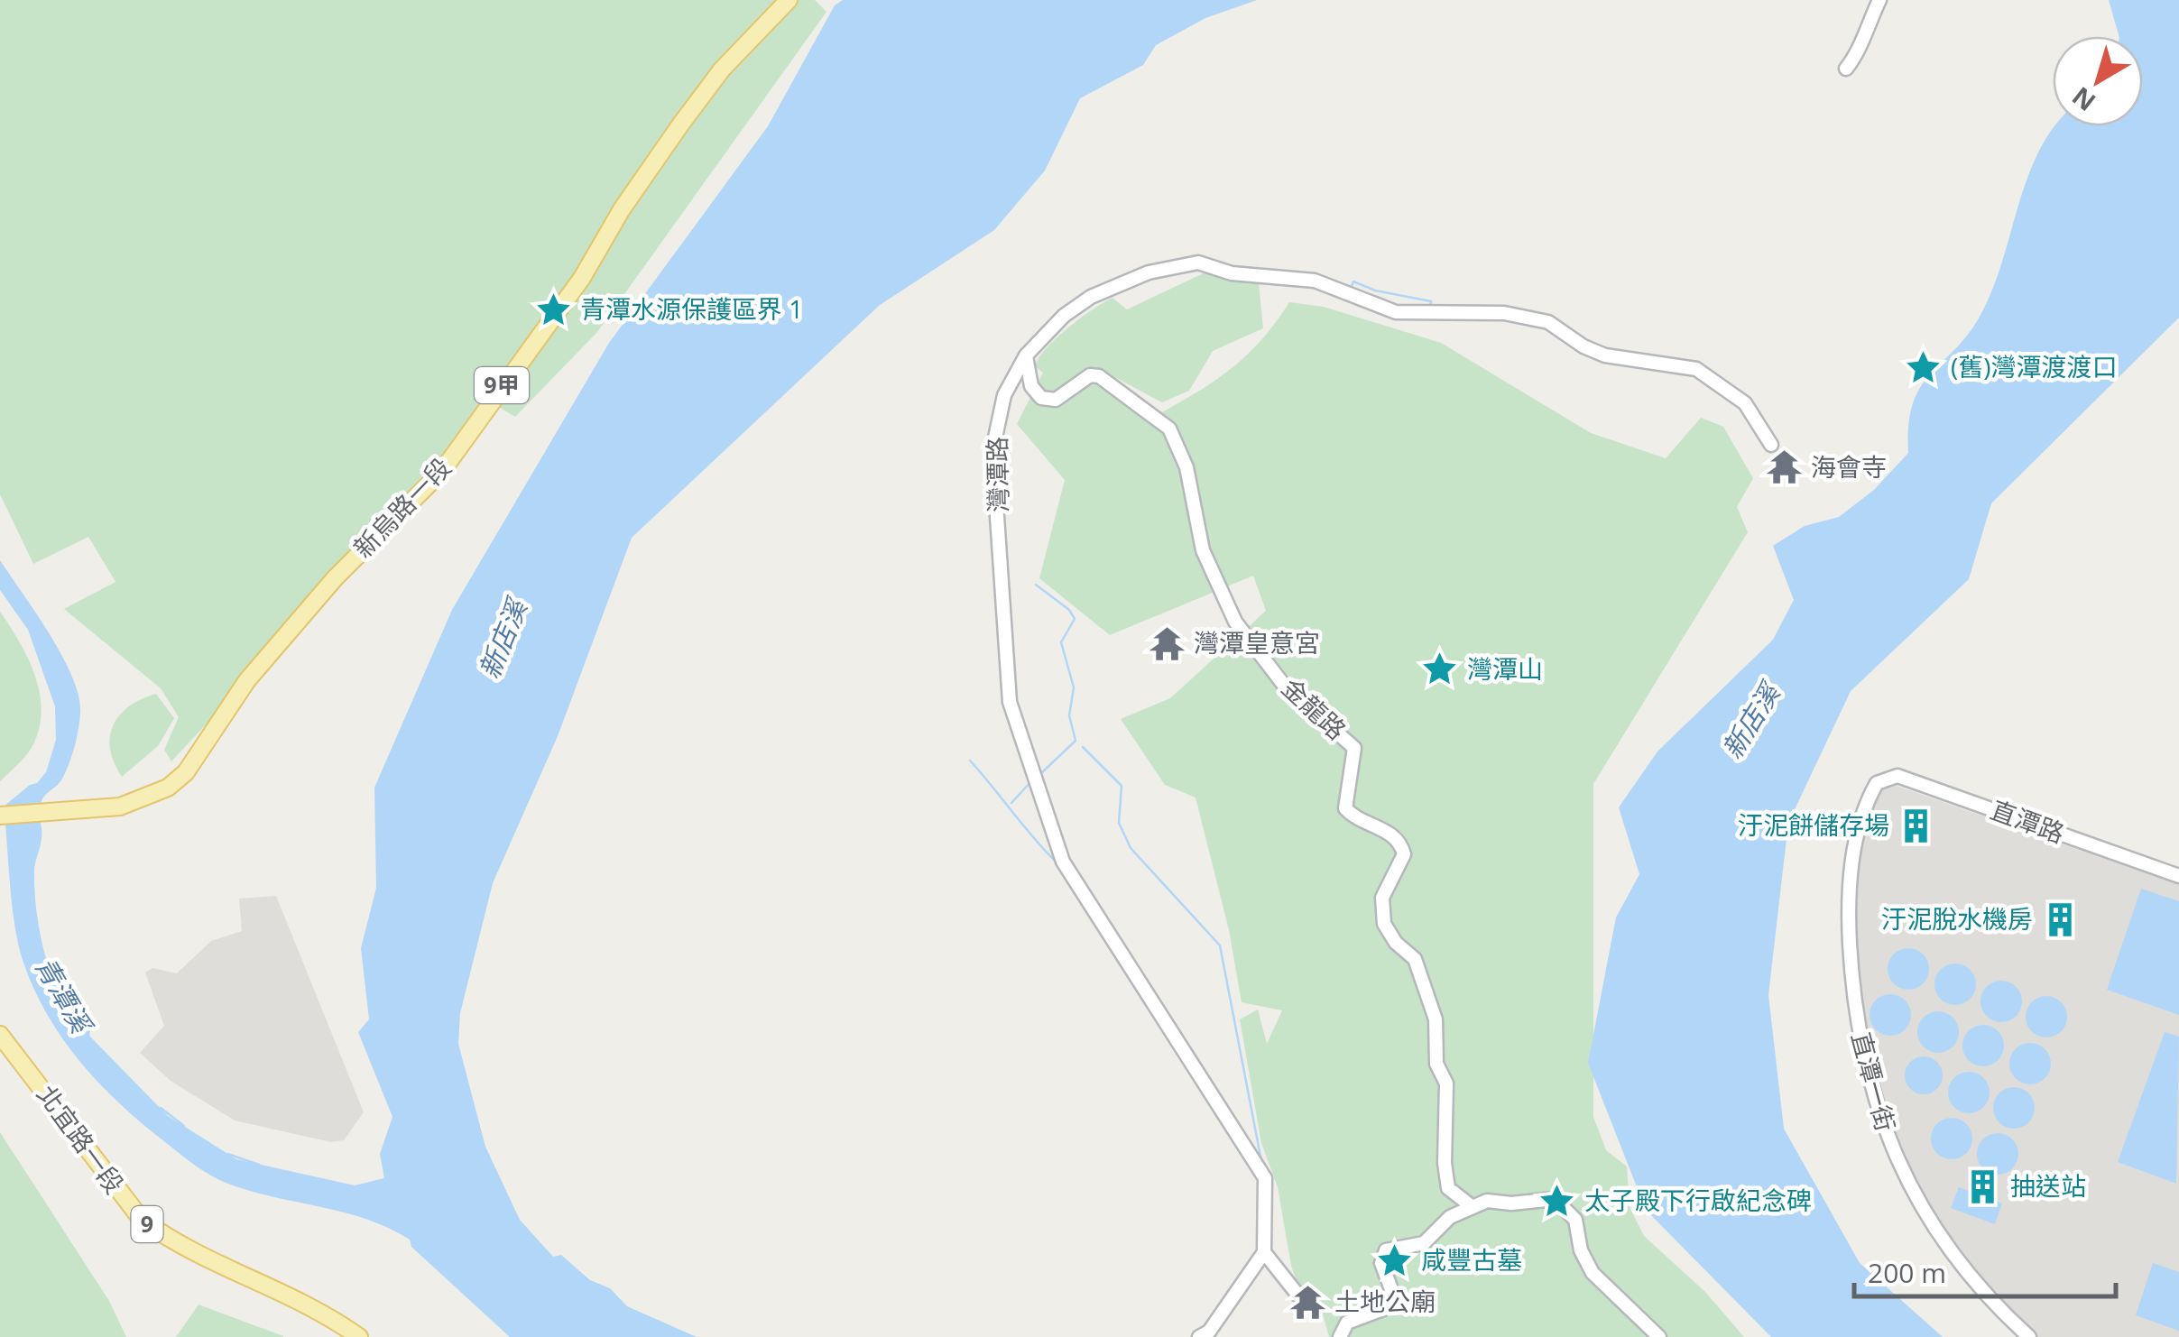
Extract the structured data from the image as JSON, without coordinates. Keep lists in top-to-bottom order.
{
  "streets": {
    "main road": [
      "9甲",
      "新烏路一段",
      "北宜路一段",
      "9"
    ],
    "street": [
      "灣潭路",
      "金龍路",
      "直潭路",
      "直潭一街"
    ]
  },
  "crossings": [
    ["灣潭路", "金龍路"],
    ["直潭路", "直潭一街"]
  ],
  "water": ["新店溪", "青潭溪"],
  "places": {
    "place": [
      "青潭水源保護區界 1",
      "(舊)灣潭渡渡口",
      "灣潭山",
      "太子殿下行啟紀念碑",
      "咸豐古墓"
    ],
    "temple": ["海會寺", "灣潭皇意宮", "土地公廟"],
    "building": ["汙泥餅儲存場", "汙泥脫水機房", "抽送站"]
  },
  "scale_bar": "200 m",
  "north": "bottom left"
}
